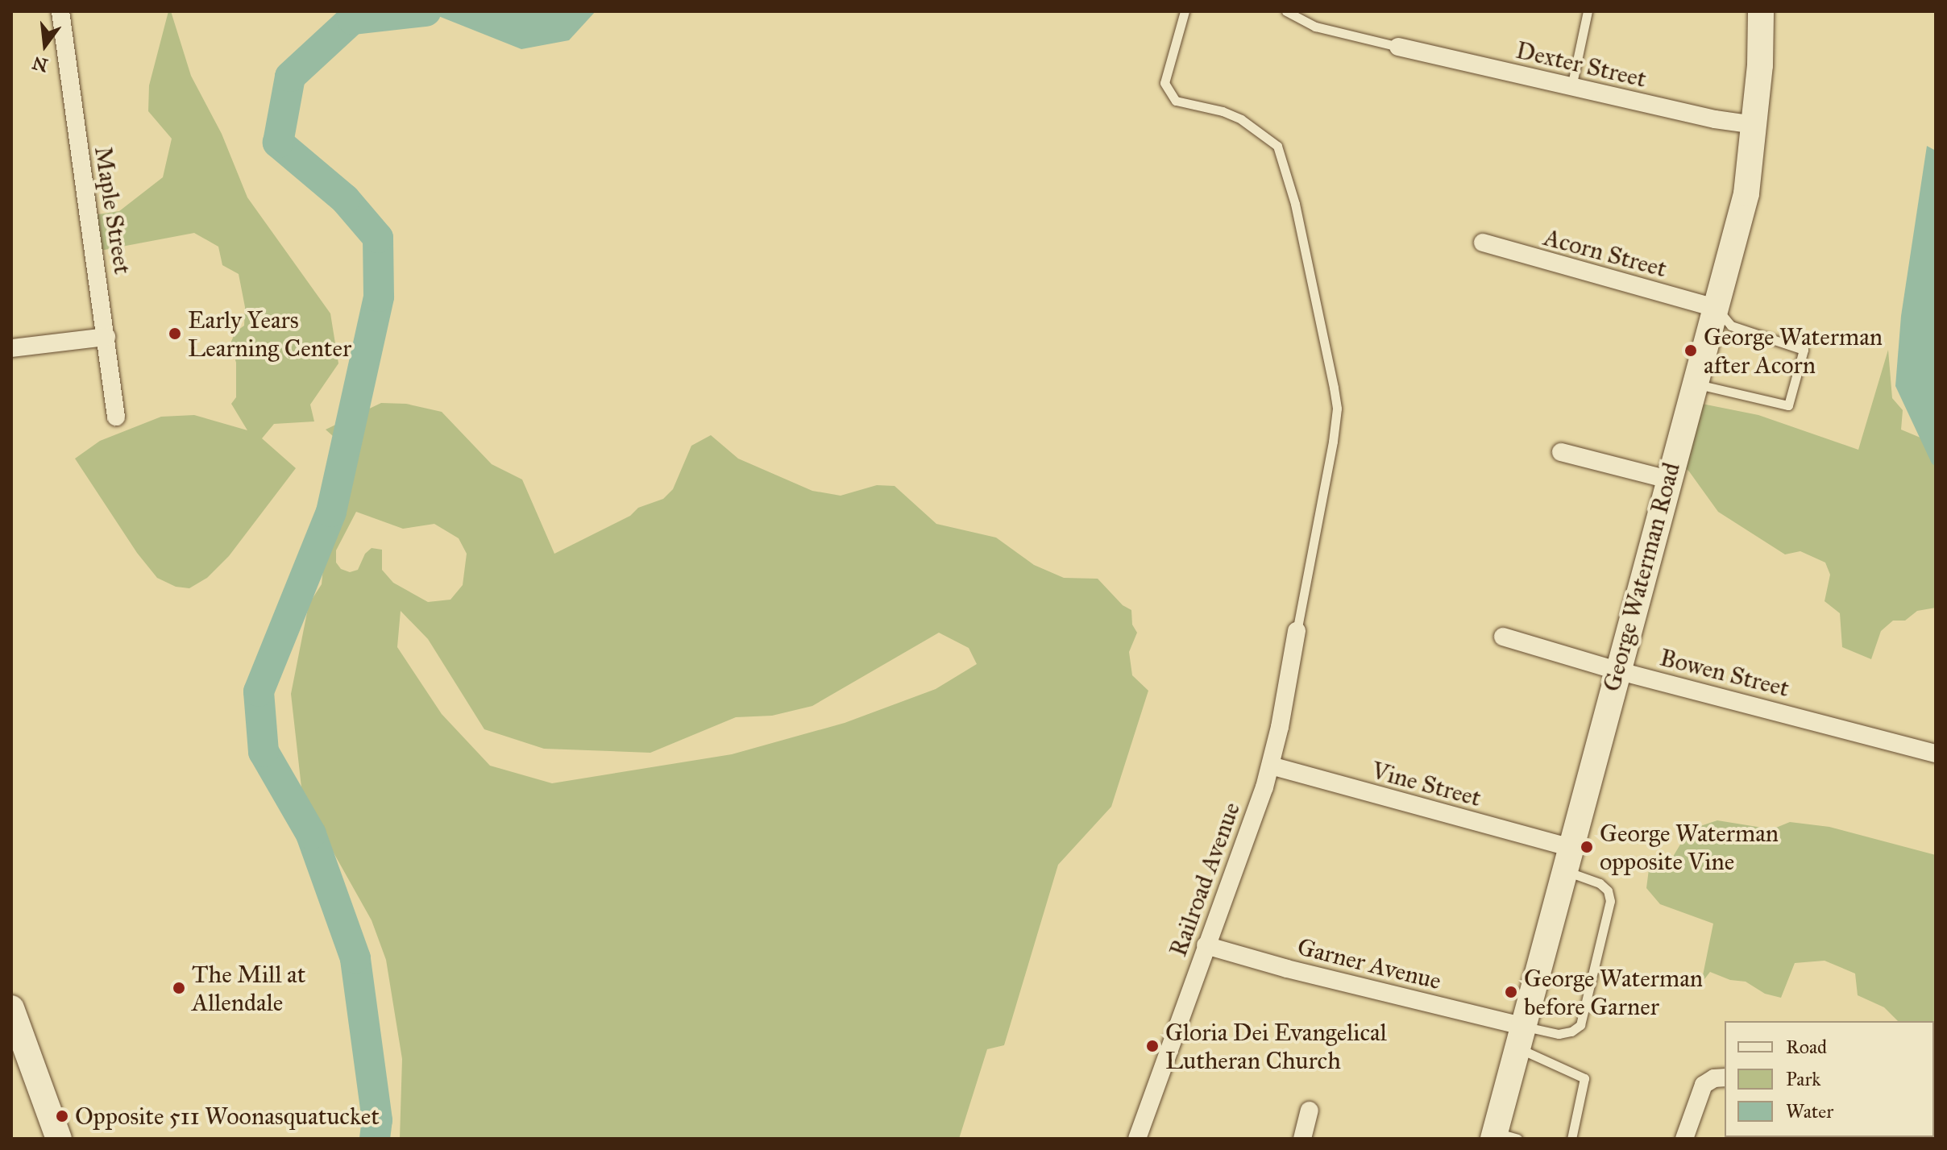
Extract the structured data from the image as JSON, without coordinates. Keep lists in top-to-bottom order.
{
  "streets": {
    "main road": ["George Waterman Road"],
    "street": [
      "Dexter Street",
      "Maple Street",
      "Acorn Street",
      "Bowen Street",
      "Vine Street",
      "Railroad Avenue",
      "Garner Avenue"
    ]
  },
  "crossings": [
    ["Dexter Street", "George Waterman Road"],
    ["Acorn Street", "George Waterman Road"],
    ["George Waterman Road", "Bowen Street"],
    ["George Waterman Road", "Vine Street"],
    ["George Waterman Road", "Garner Avenue"],
    ["Vine Street", "Railroad Avenue"],
    ["Railroad Avenue", "Garner Avenue"]
  ],
  "places": [
    "Early Years Learning Center",
    "George Waterman after Acorn",
    "George Waterman opposite Vine",
    "The Mill at Allendale",
    "George Waterman before Garner",
    "Gloria Dei Evangelical Lutheran Church",
    "Opposite 511 Woonasquatucket"
  ],
  "legend": ["Road", "Park", "Water"],
  "north": "bottom"
}
